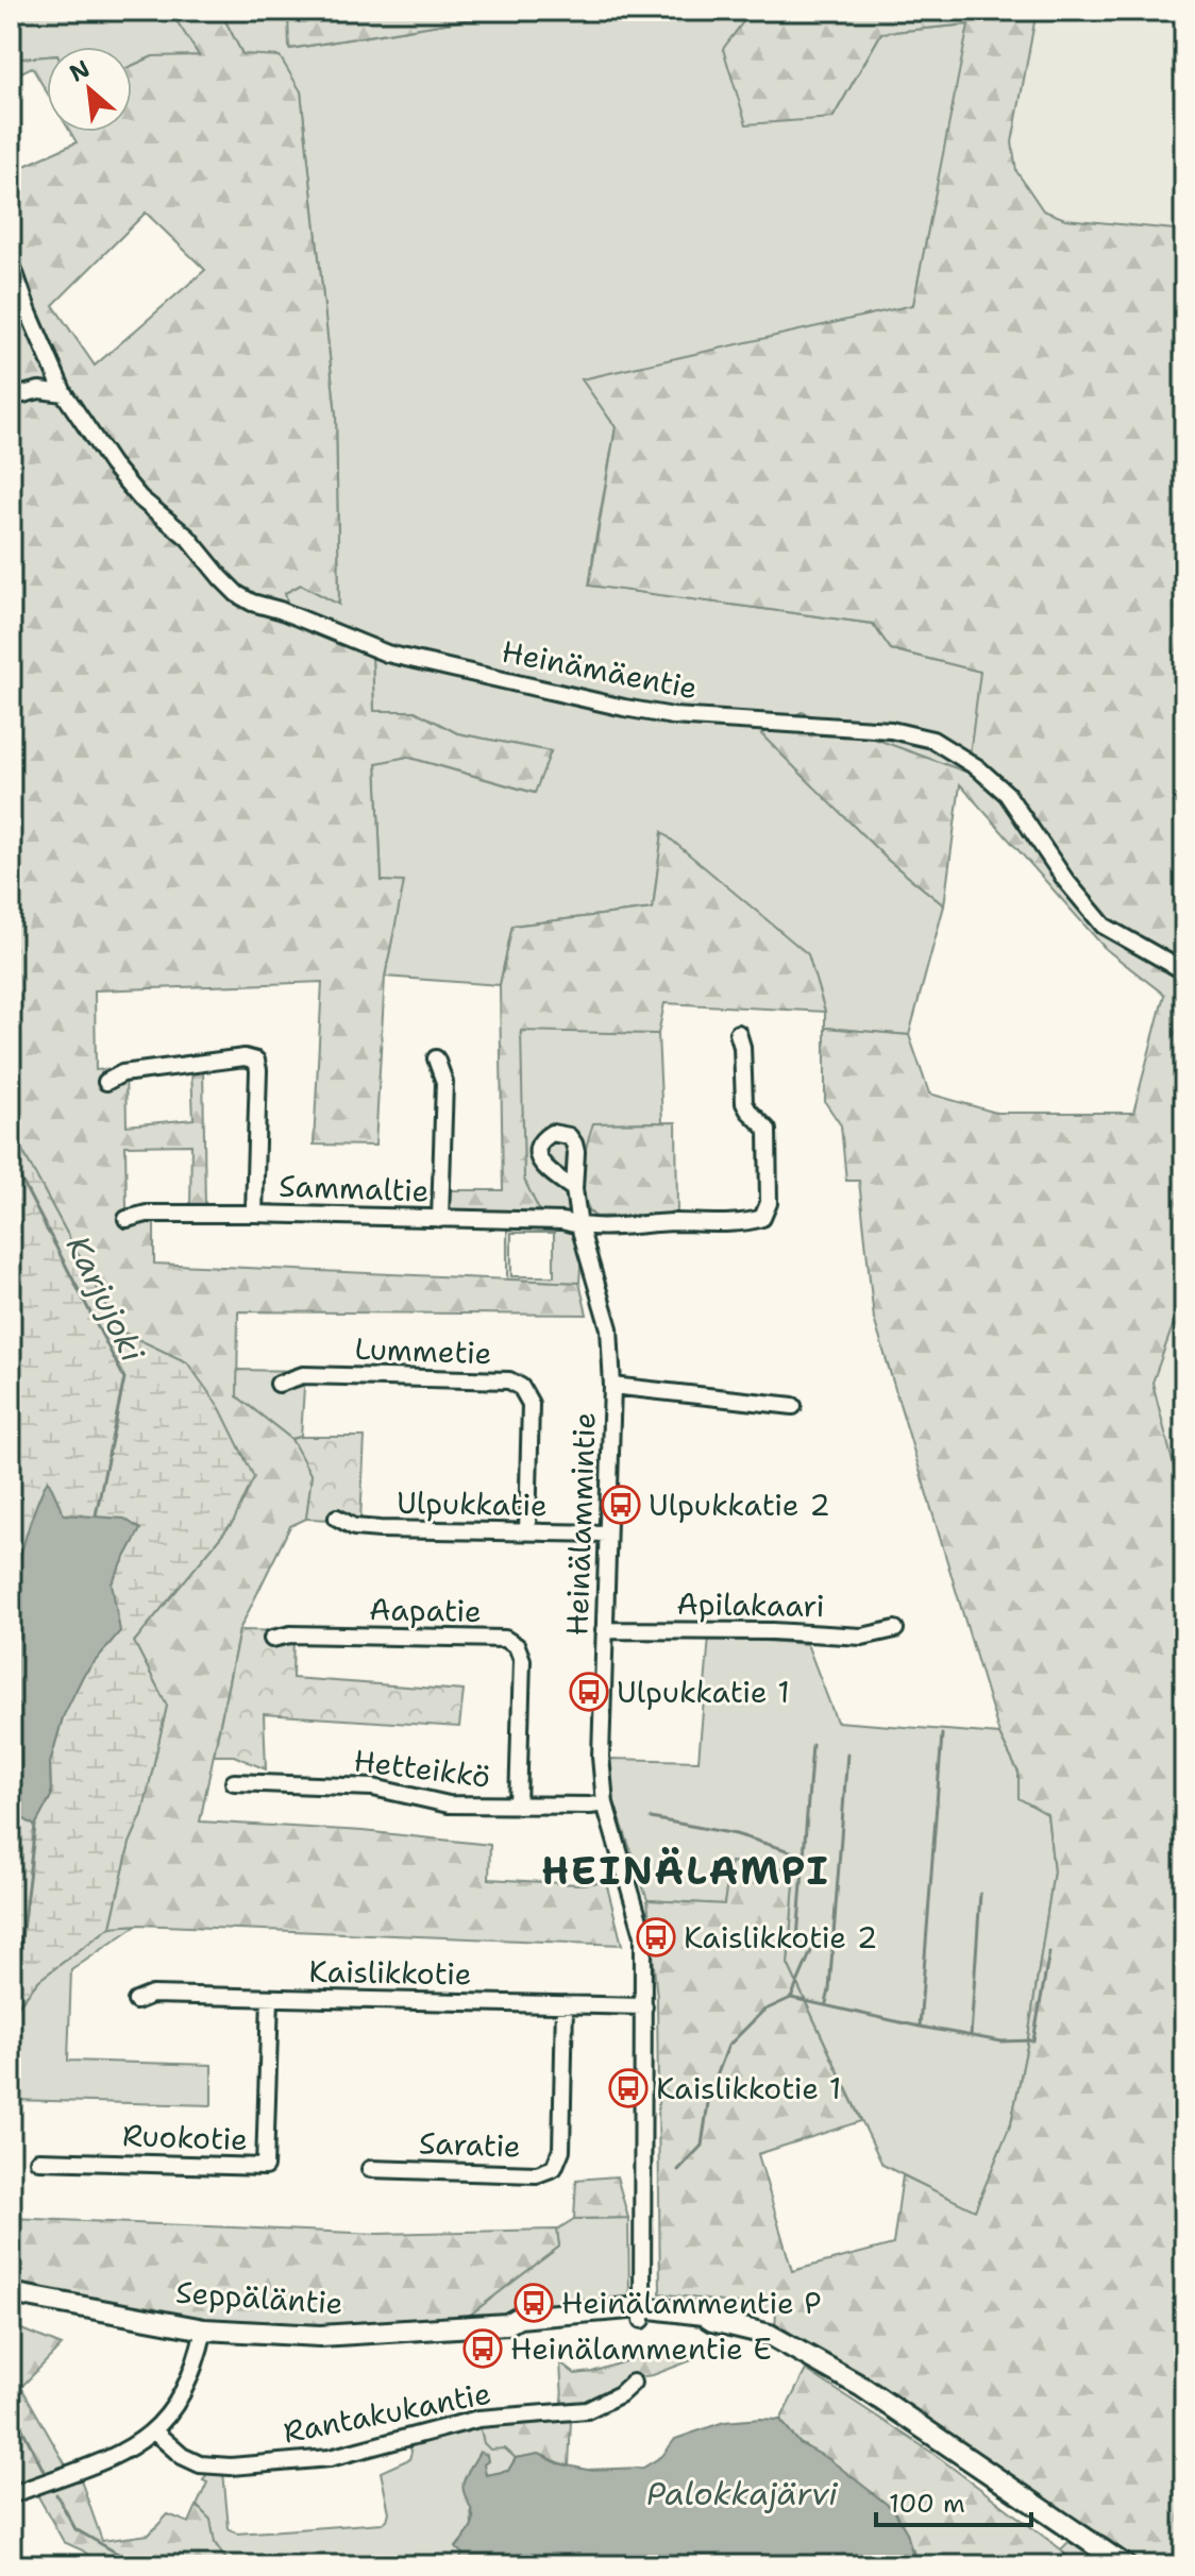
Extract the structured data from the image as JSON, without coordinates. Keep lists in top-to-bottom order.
{
  "streets": {
    "main road": ["Seppäläntie"],
    "street": [
      "Heinämäentie",
      "Sammaltie",
      "Lummetie",
      "Ulpukkatie",
      "Heinälammintie",
      "Apilakaari",
      "Aapatie",
      "Hetteikkö",
      "Kaislikkotie",
      "Ruokotie",
      "Saratie",
      "Rantakukantie"
    ]
  },
  "crossings": [
    ["Sammaltie", "Heinälammintie"],
    ["Lummetie", "Ulpukkatie"],
    ["Ulpukkatie", "Heinälammintie"],
    ["Heinälammintie", "Apilakaari"],
    ["Heinälammintie", "Hetteikkö"],
    ["Heinälammintie", "Kaislikkotie"],
    ["Heinälammintie", "Seppäläntie"],
    ["Aapatie", "Hetteikkö"],
    ["Kaislikkotie", "Ruokotie"],
    ["Kaislikkotie", "Saratie"]
  ],
  "districts": ["HEINÄLAMPI"],
  "water": ["Karjujoki", "Palokkajärvi"],
  "places": {
    "bus stop": [
      "Ulpukkatie 2",
      "Ulpukkatie 1",
      "Kaislikkotie 2",
      "Kaislikkotie 1",
      "Heinälammentie P",
      "Heinälammentie E"
    ]
  },
  "scale_bar": "100 m",
  "north": "top left"
}
